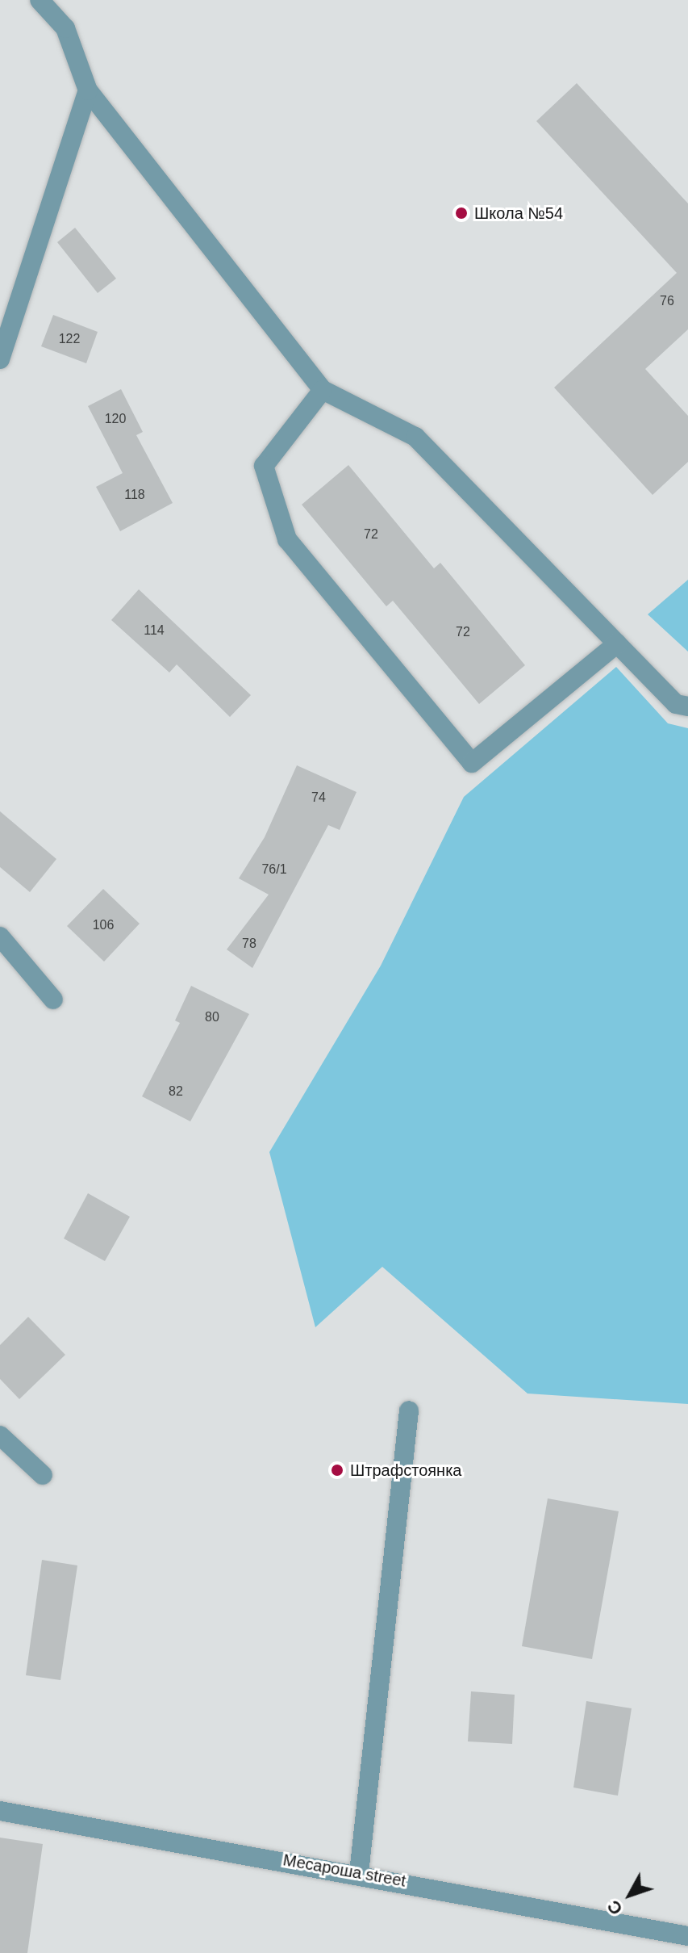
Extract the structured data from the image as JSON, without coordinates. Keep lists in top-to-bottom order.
{
  "streets": {
    "street": ["Месароша street"]
  },
  "places": ["Школа №54", "Штрафстоянка"],
  "house_numbers": [
    "76",
    "122",
    "120",
    "118",
    "72",
    "114",
    "72",
    "74",
    "76/1",
    "106",
    "78",
    "80",
    "82"
  ],
  "north": "bottom left"
}
